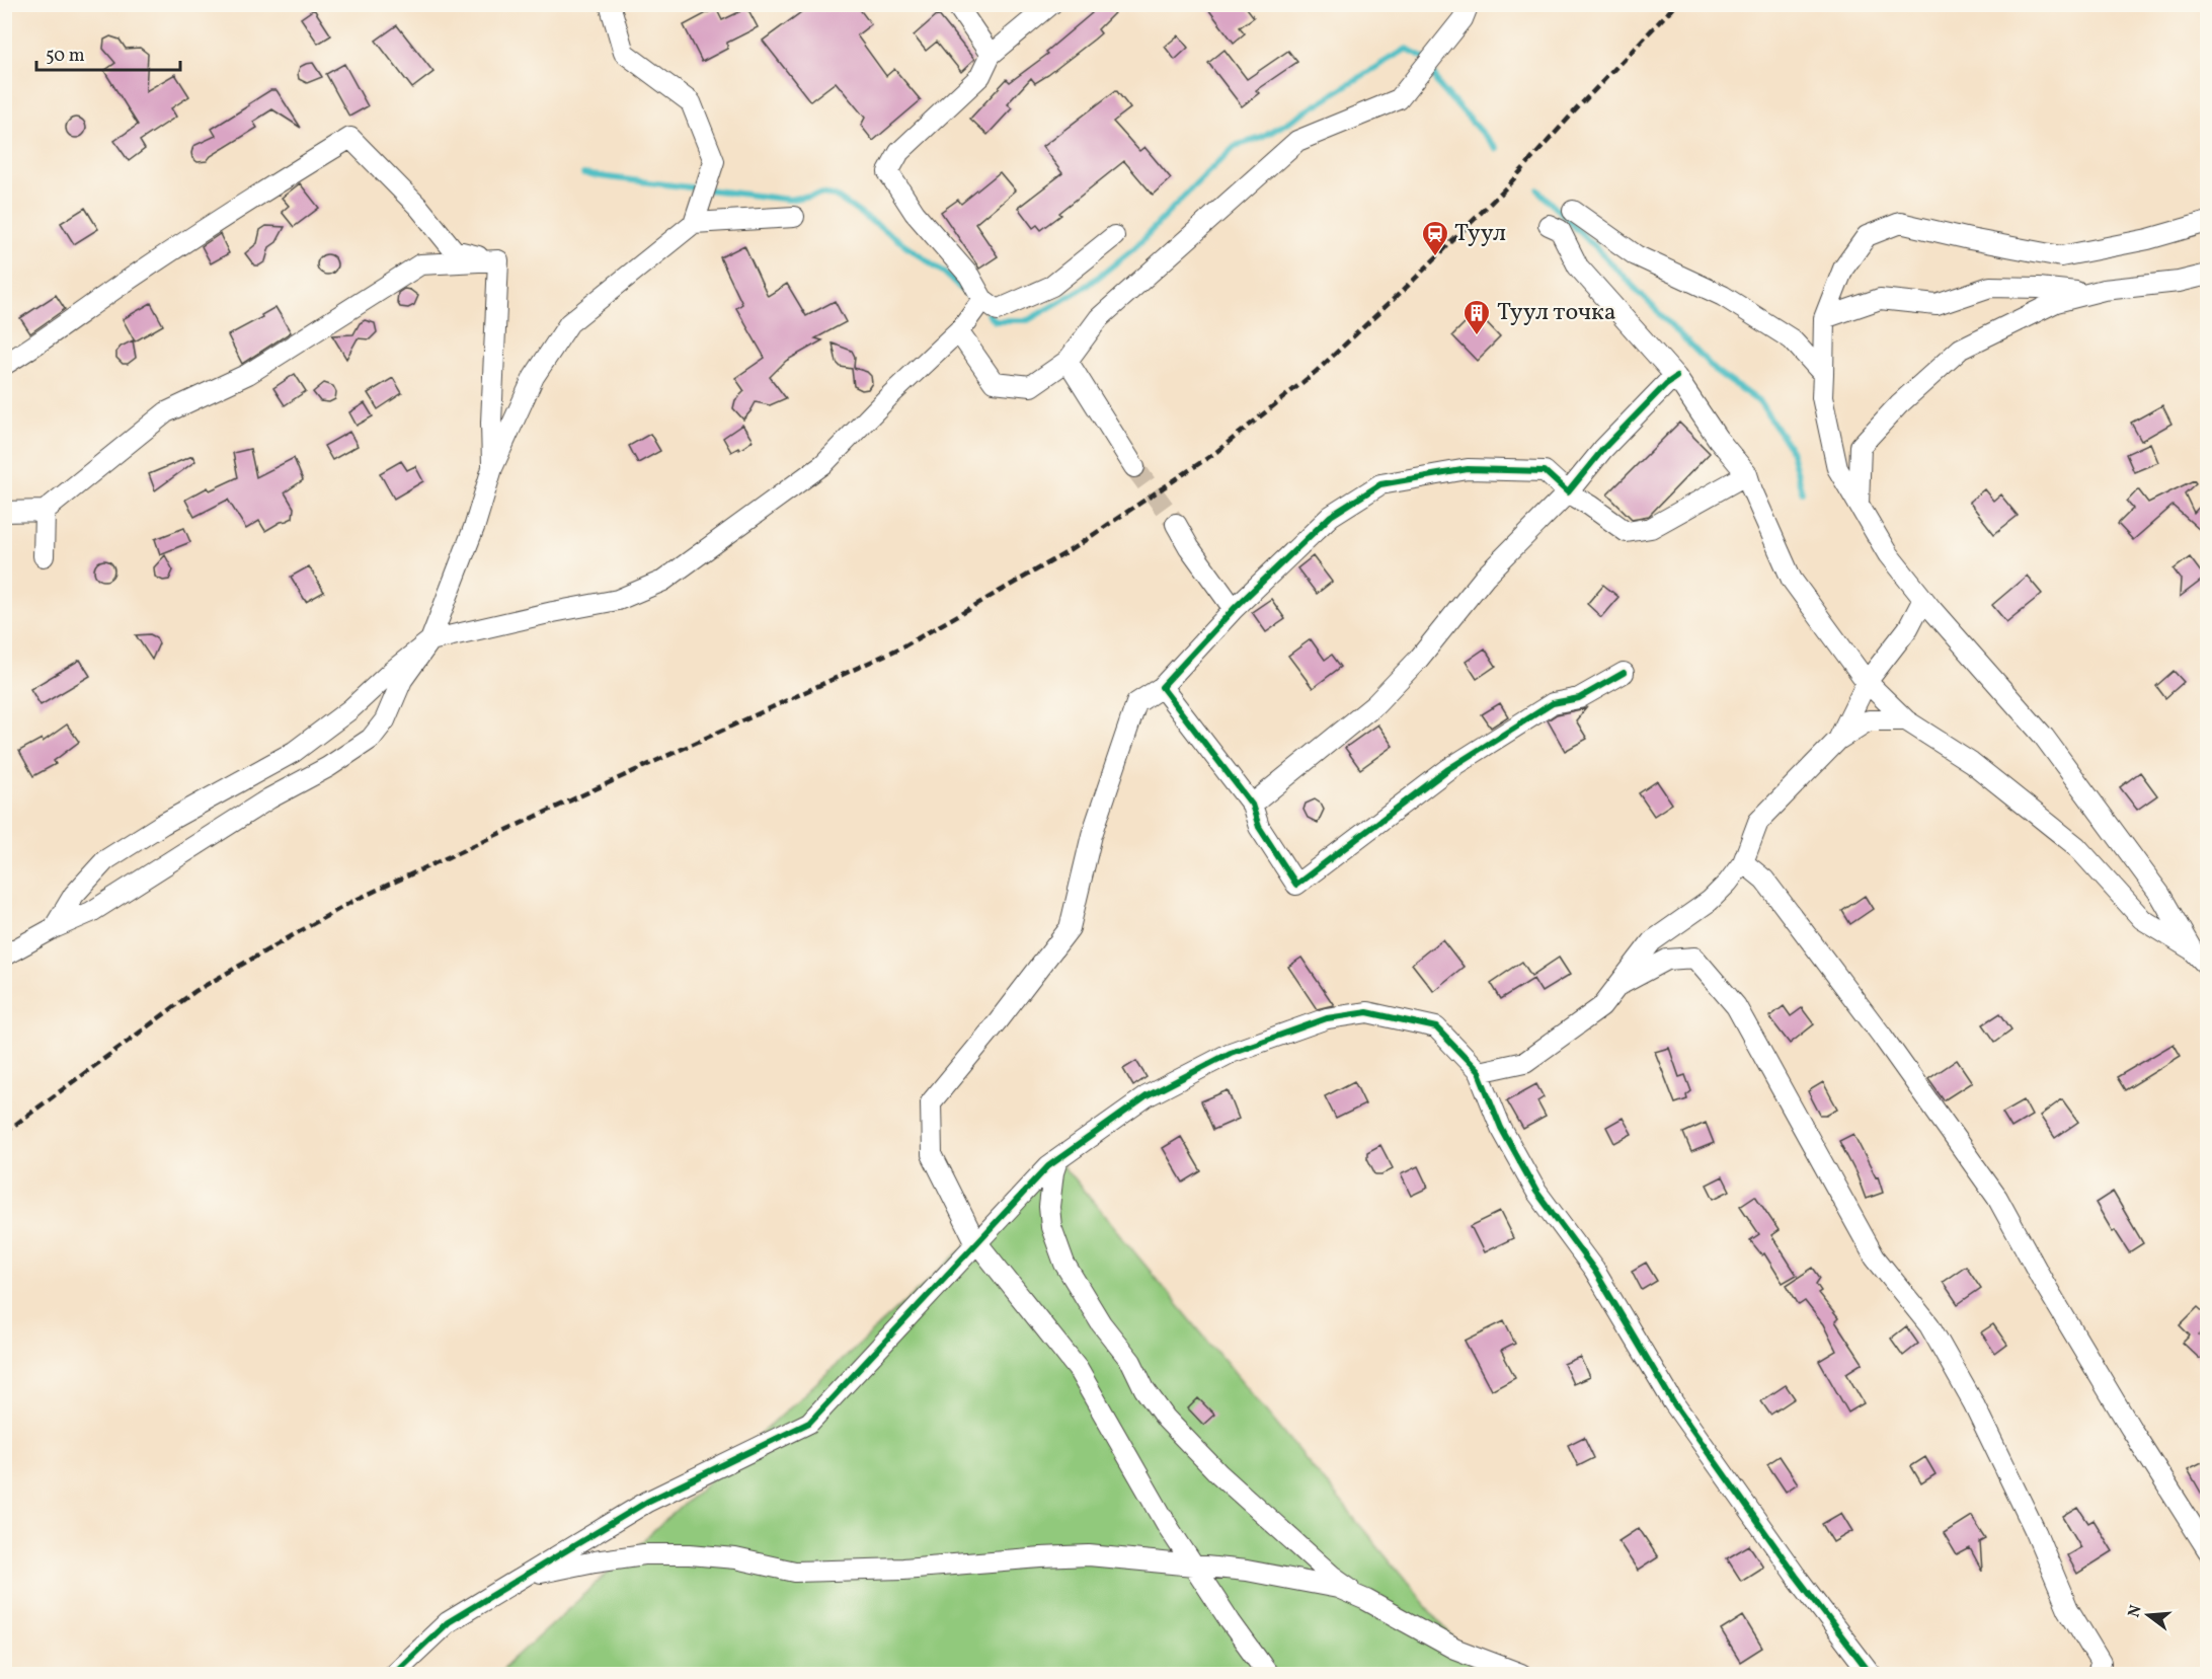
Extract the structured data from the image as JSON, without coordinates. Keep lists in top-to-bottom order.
{
  "places": {
    "station": ["Туул"],
    "building": ["Туул точка"]
  },
  "scale_bar": "50 m",
  "north": "left"
}
